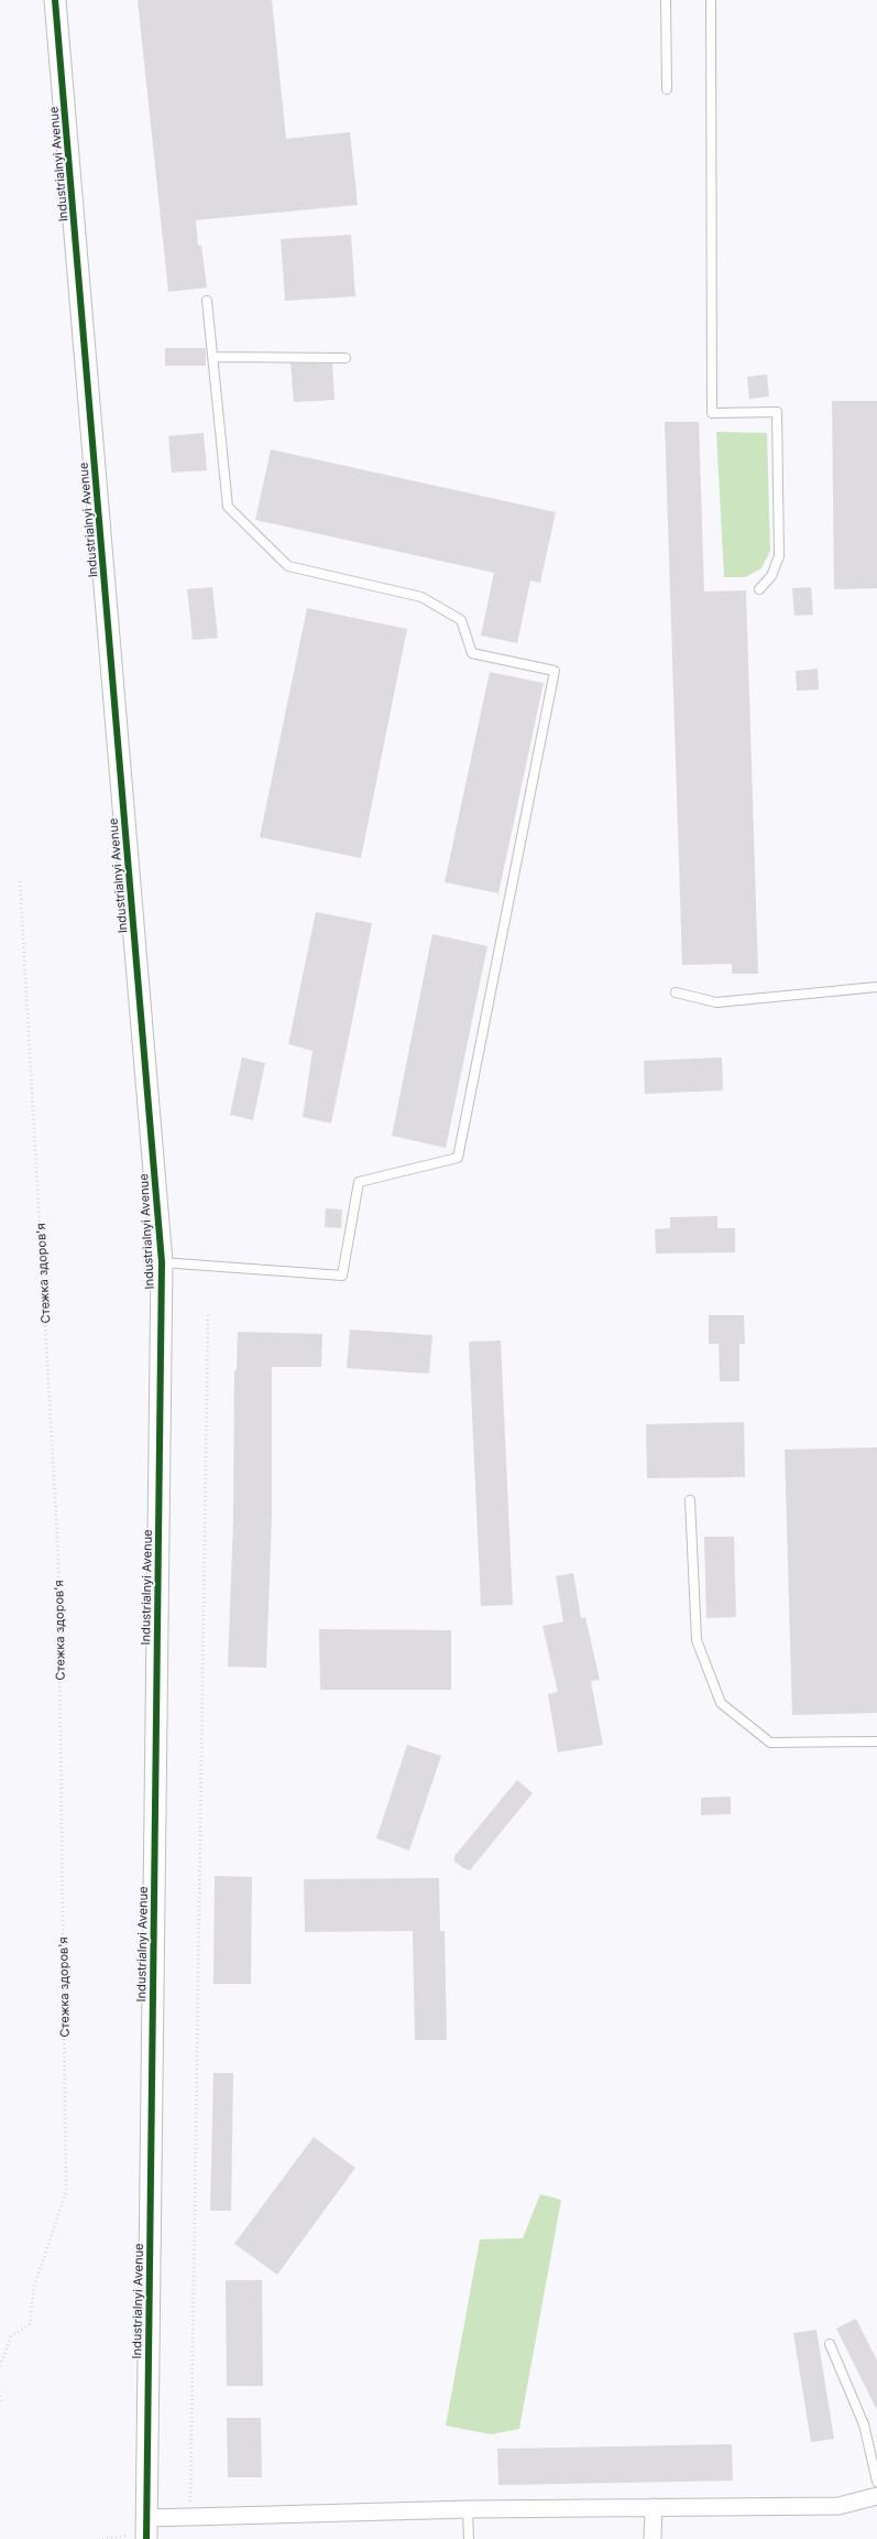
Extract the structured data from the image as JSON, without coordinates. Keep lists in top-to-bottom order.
{
  "streets": {
    "street": ["Industrialnyi Avenue"],
    "path": ["Стежка здоров'я"]
  }
}
